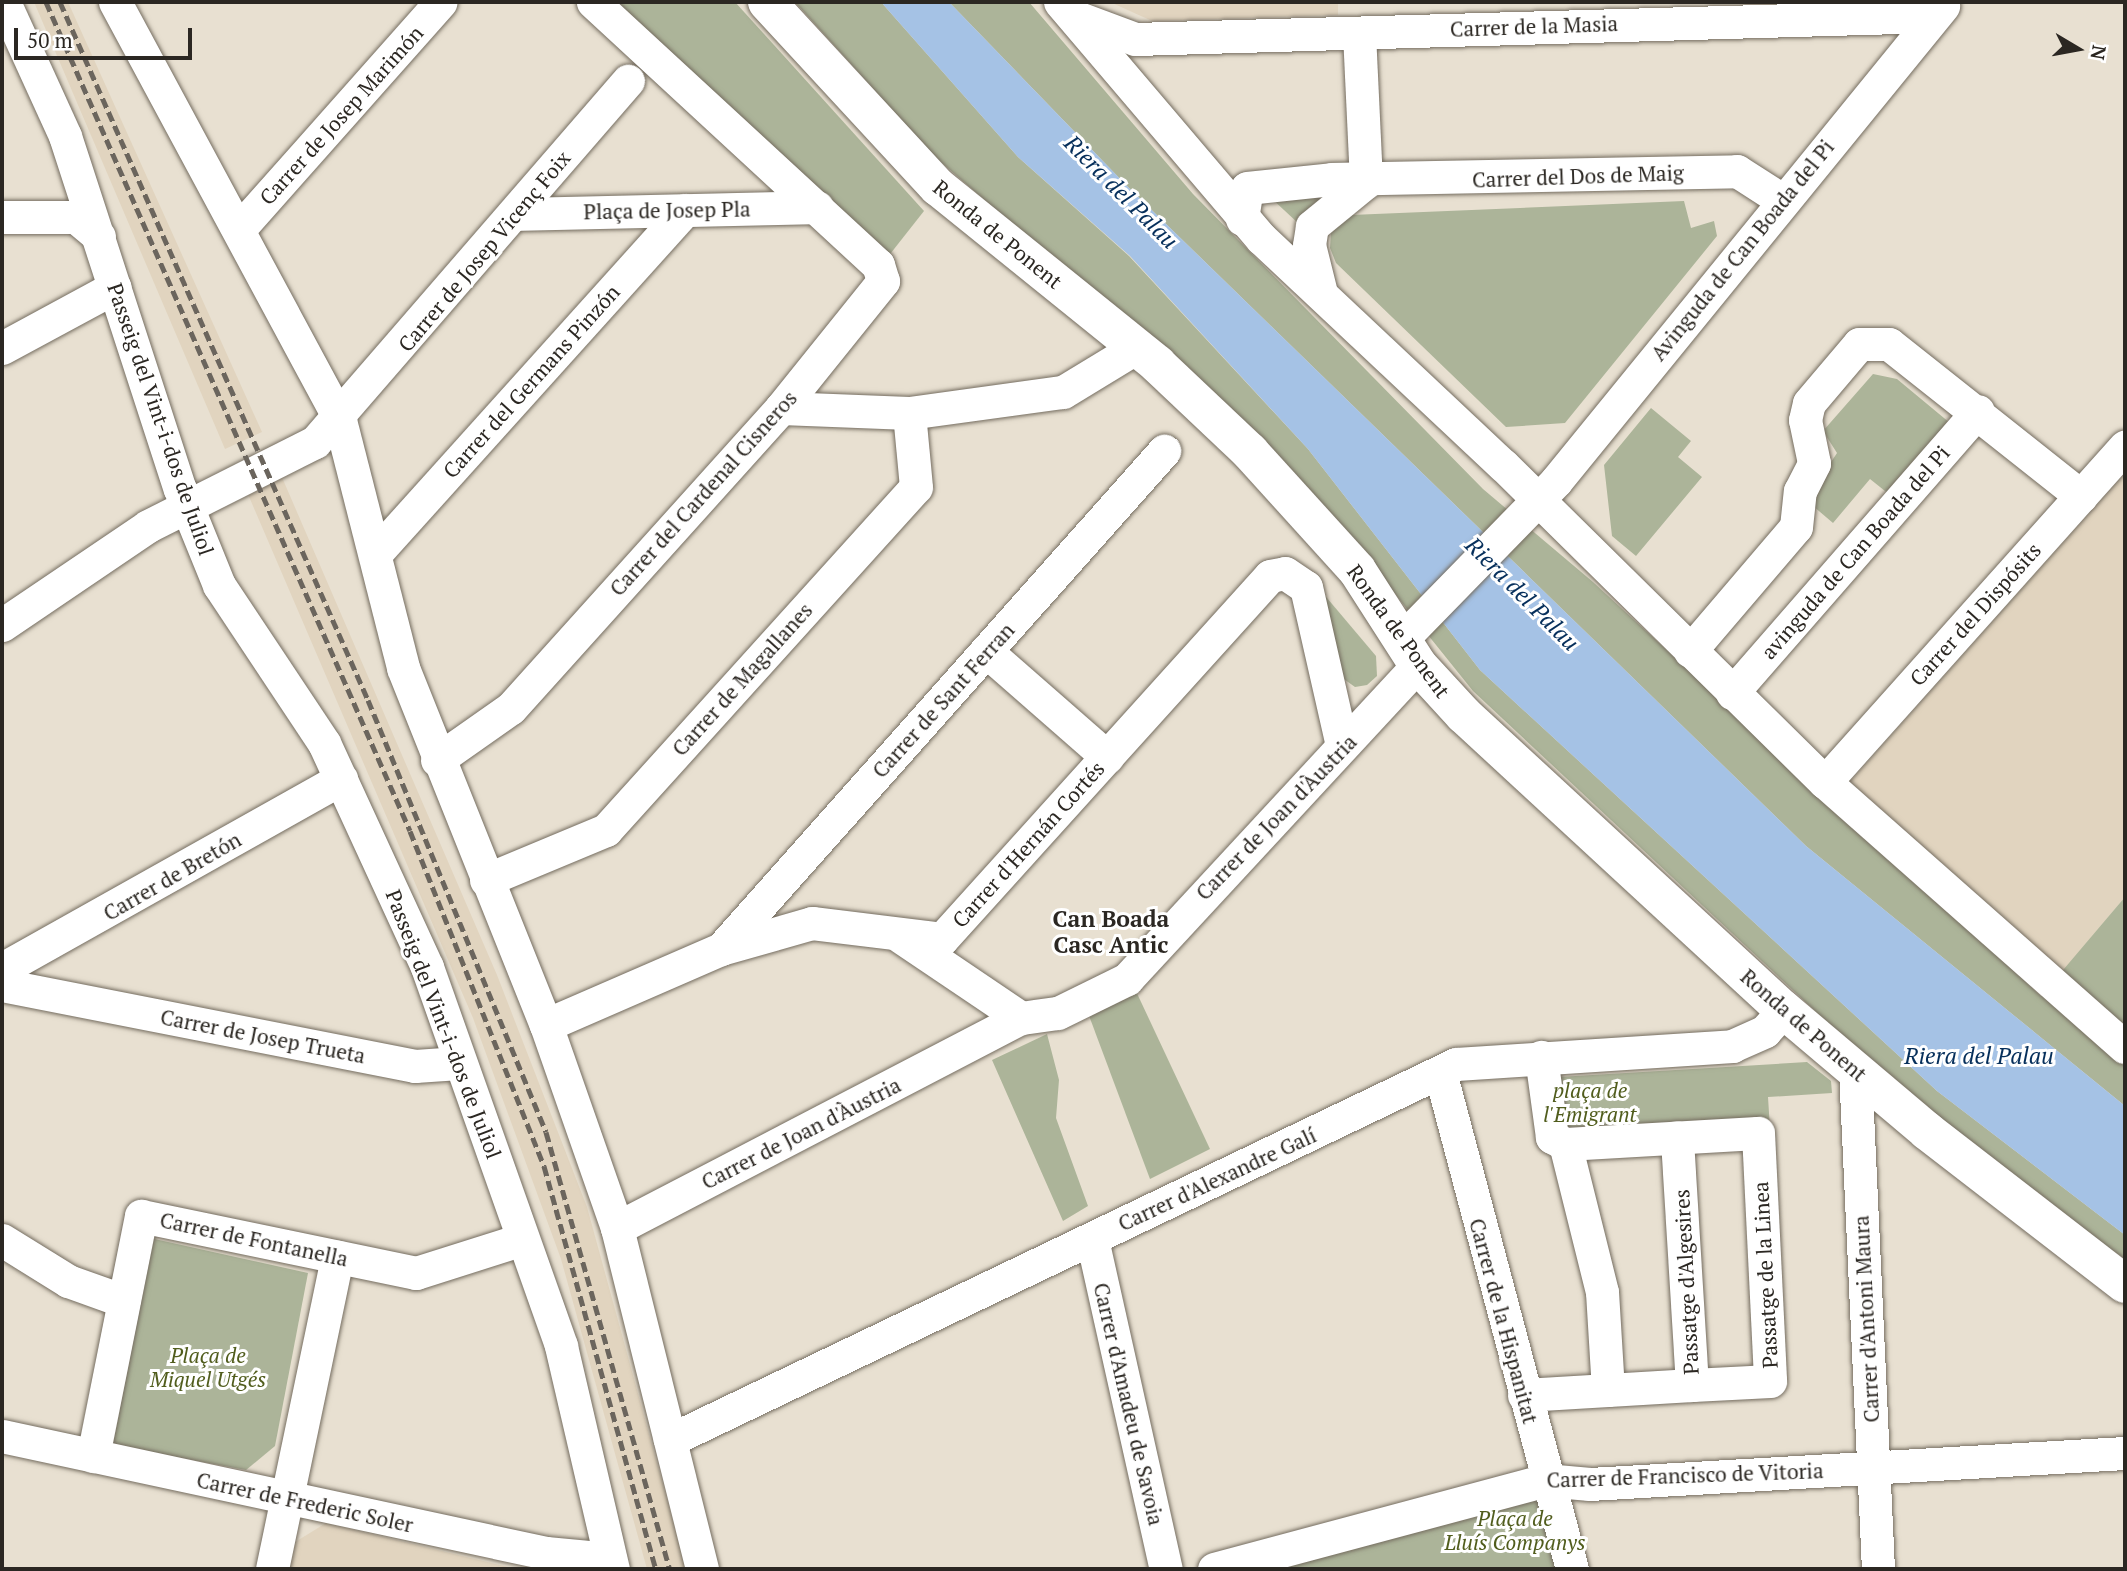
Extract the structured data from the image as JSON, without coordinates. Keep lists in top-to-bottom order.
{
  "streets": {
    "main road": ["Ronda de Ponent"],
    "street": [
      "Carrer de la Masia",
      "Carrer de Josep Marimón",
      "Carrer del Dos de Maig",
      "Plaça de Josep Pla",
      "Avinguda de Can Boada del Pi",
      "Carrer de Josep Vicenç Foix",
      "Carrer del Germans Pinzón",
      "Passeig del Vint-i-dos de Juliol",
      "Carrer del Cardenal Cisneros",
      "avinguda de Can Boada del Pi",
      "Carrer del Dispósits",
      "Carrer de Magallanes",
      "Carrer de Sant Ferran",
      "Carrer de Joan d'Àustria",
      "Carrer d'Hernán Cortés",
      "Carrer de Bretón",
      "Carrer de Josep Trueta",
      "Carrer d'Alexandre Galí",
      "Carrer de Fontanella",
      "Passatge de la Linea",
      "Passatge d'Algesires",
      "Carrer d'Antoni Maura",
      "Carrer de la Hispanitat",
      "Carrer d'Amadeu de Savoia",
      "Carrer de Francisco de Vitoria",
      "Carrer de Frederic Soler"
    ]
  },
  "crossings": [
    ["Carrer de la Masia", "Avinguda de Can Boada del Pi"],
    ["Carrer del Dos de Maig", "Avinguda de Can Boada del Pi"],
    ["Plaça de Josep Pla", "Carrer de Josep Vicenç Foix"],
    ["Plaça de Josep Pla", "Carrer del Germans Pinzón"],
    ["Plaça de Josep Pla", "Carrer del Cardenal Cisneros"],
    ["Ronda de Ponent", "Carrer de Joan d'Àustria"],
    ["Ronda de Ponent", "Carrer d'Alexandre Galí"],
    ["Ronda de Ponent", "Carrer d'Antoni Maura"],
    ["Carrer de Josep Vicenç Foix", "Passeig del Vint-i-dos de Juliol"],
    ["Passeig del Vint-i-dos de Juliol", "Carrer de Bretón"],
    ["Passeig del Vint-i-dos de Juliol", "Carrer de Josep Trueta"],
    ["Passeig del Vint-i-dos de Juliol", "Carrer de Fontanella"],
    ["Passeig del Vint-i-dos de Juliol", "Carrer de Frederic Soler"],
    ["Carrer de Sant Ferran", "Carrer d'Hernán Cortés"],
    ["Carrer de Joan d'Àustria", "Carrer d'Hernán Cortés"],
    ["Carrer d'Alexandre Galí", "Carrer de la Hispanitat"],
    ["Carrer d'Alexandre Galí", "Carrer d'Amadeu de Savoia"],
    ["Carrer de Fontanella", "Carrer de Frederic Soler"],
    ["Passatge de la Linea", "Passatge d'Algesires"],
    ["Passatge d'Algesires", "Carrer de la Hispanitat"],
    ["Carrer d'Antoni Maura", "Carrer de Francisco de Vitoria"],
    ["Carrer de la Hispanitat", "Carrer de Francisco de Vitoria"]
  ],
  "districts": ["Can Boada Casc Antic"],
  "water": ["Riera del Palau"],
  "parks": ["plaça de l'Emigrant", "Plaça de Miquel Utgés", "Plaça de Lluís Companys"],
  "scale_bar": "50 m",
  "north": "right"
}
